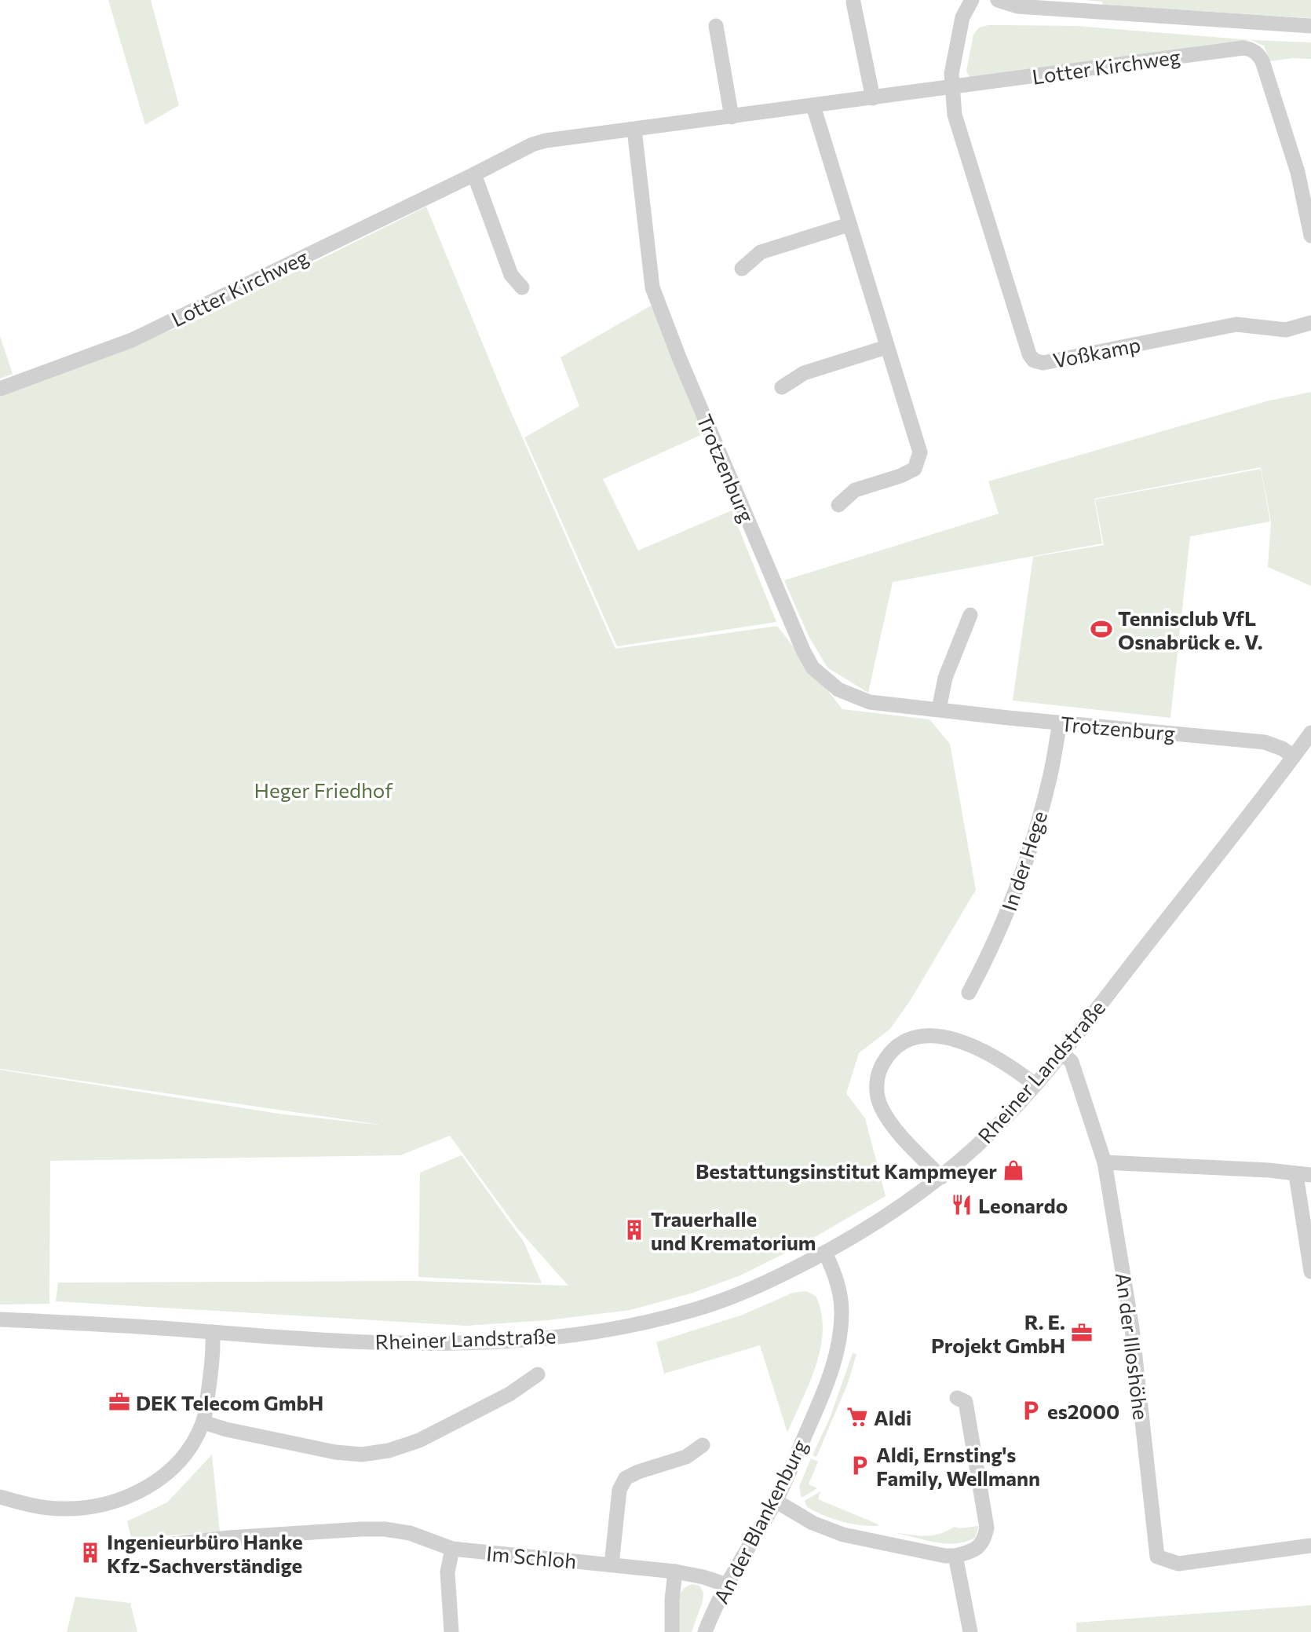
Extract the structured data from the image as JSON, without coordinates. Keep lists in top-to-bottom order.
{
  "streets": {
    "street": [
      "Lotter Kirchweg",
      "Voßkamp",
      "Trotzenburg",
      "In der Hege",
      "Rheiner Landstraße",
      "An der Illoshöhe",
      "An der Blankenburg",
      "Im Schloh"
    ]
  },
  "crossings": [
    ["Lotter Kirchweg", "Voßkamp"],
    ["Lotter Kirchweg", "Trotzenburg"],
    ["Trotzenburg", "In der Hege"],
    ["Trotzenburg", "Rheiner Landstraße"],
    ["Rheiner Landstraße", "An der Illoshöhe"],
    ["Rheiner Landstraße", "An der Blankenburg"],
    ["An der Blankenburg", "Im Schloh"]
  ],
  "parks": ["Heger Friedhof"],
  "places": {
    "sports": ["Tennisclub VfL Osnabrück e. V."],
    "shop": ["Bestattungsinstitut Kampmeyer"],
    "restaurant": ["Leonardo"],
    "building": ["Trauerhalle und Krematorium", "Ingenieurbüro Hanke Kfz-Sachverständige"],
    "office": ["R. E. Projekt GmbH", "DEK Telecom GmbH"],
    "parking": ["es2000", "Aldi, Ernsting's Family, Wellmann"],
    "supermarket": ["Aldi"]
  }
}
